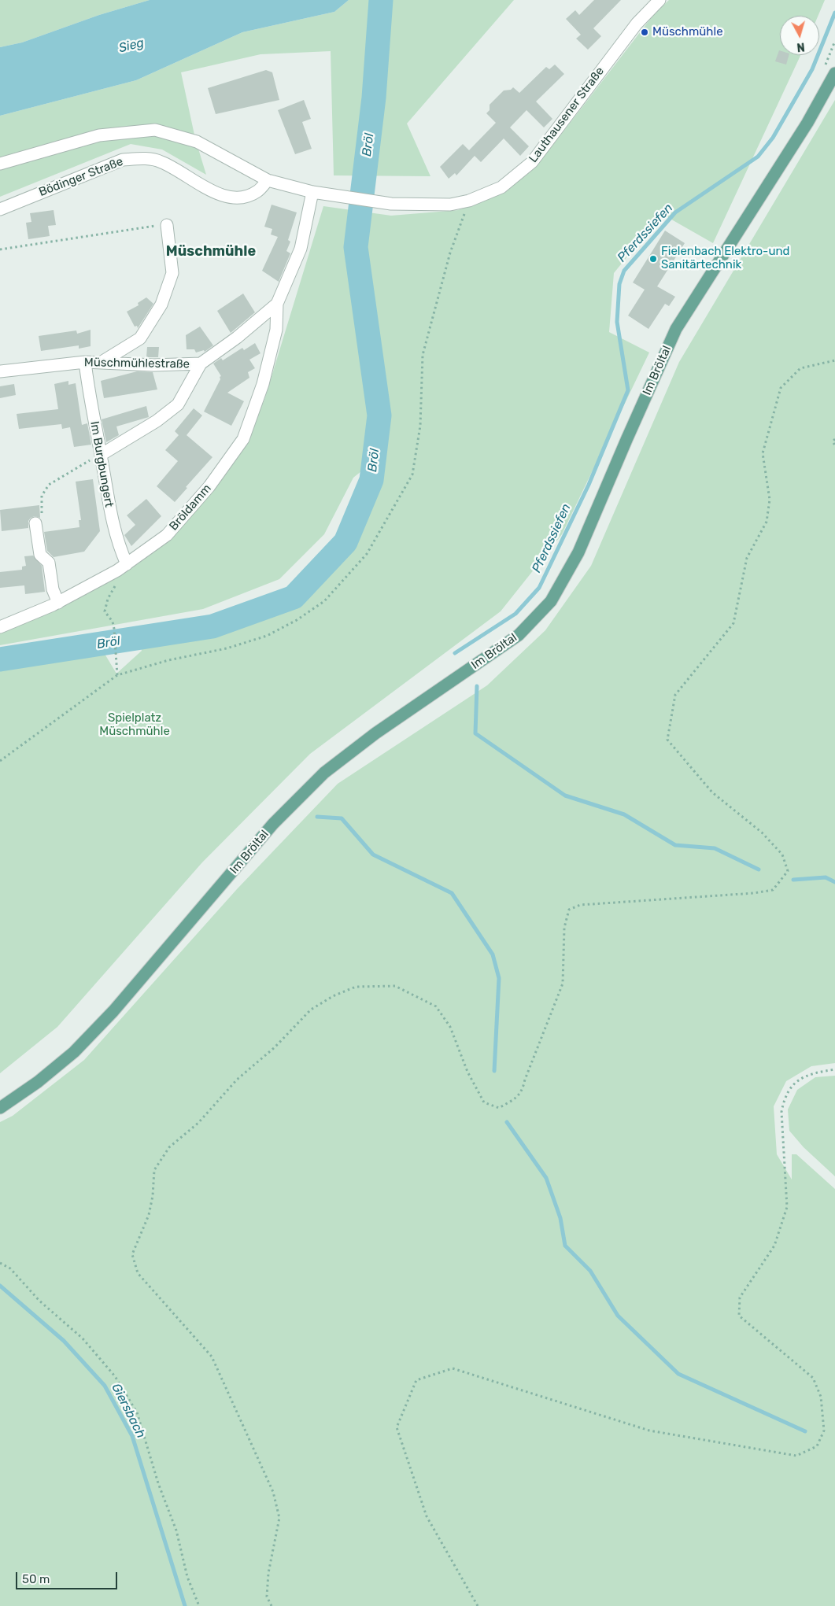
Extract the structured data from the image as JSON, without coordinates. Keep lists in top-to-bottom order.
{
  "streets": {
    "main road": ["Im Bröltal"],
    "street": [
      "Lauthausener Straße",
      "Bödinger Straße",
      "Müschmühlestraße",
      "Im Burgbungert",
      "Bröldamm"
    ]
  },
  "crossings": [
    ["Lauthausener Straße", "Bödinger Straße"],
    ["Lauthausener Straße", "Müschmühlestraße"],
    ["Müschmühlestraße", "Im Burgbungert"],
    ["Müschmühlestraße", "Bröldamm"],
    ["Im Burgbungert", "Bröldamm"]
  ],
  "districts": ["Müschmühle"],
  "water": [
    "Sieg",
    "Bröl",
    "Pferdssiefen",
    "Giersbach"
  ],
  "parks": ["Spielplatz Müschmühle"],
  "places": ["Müschmühle", "Fielenbach Elektro-und Sanitärtechnik"],
  "scale_bar": "50 m",
  "north": "bottom"
}
